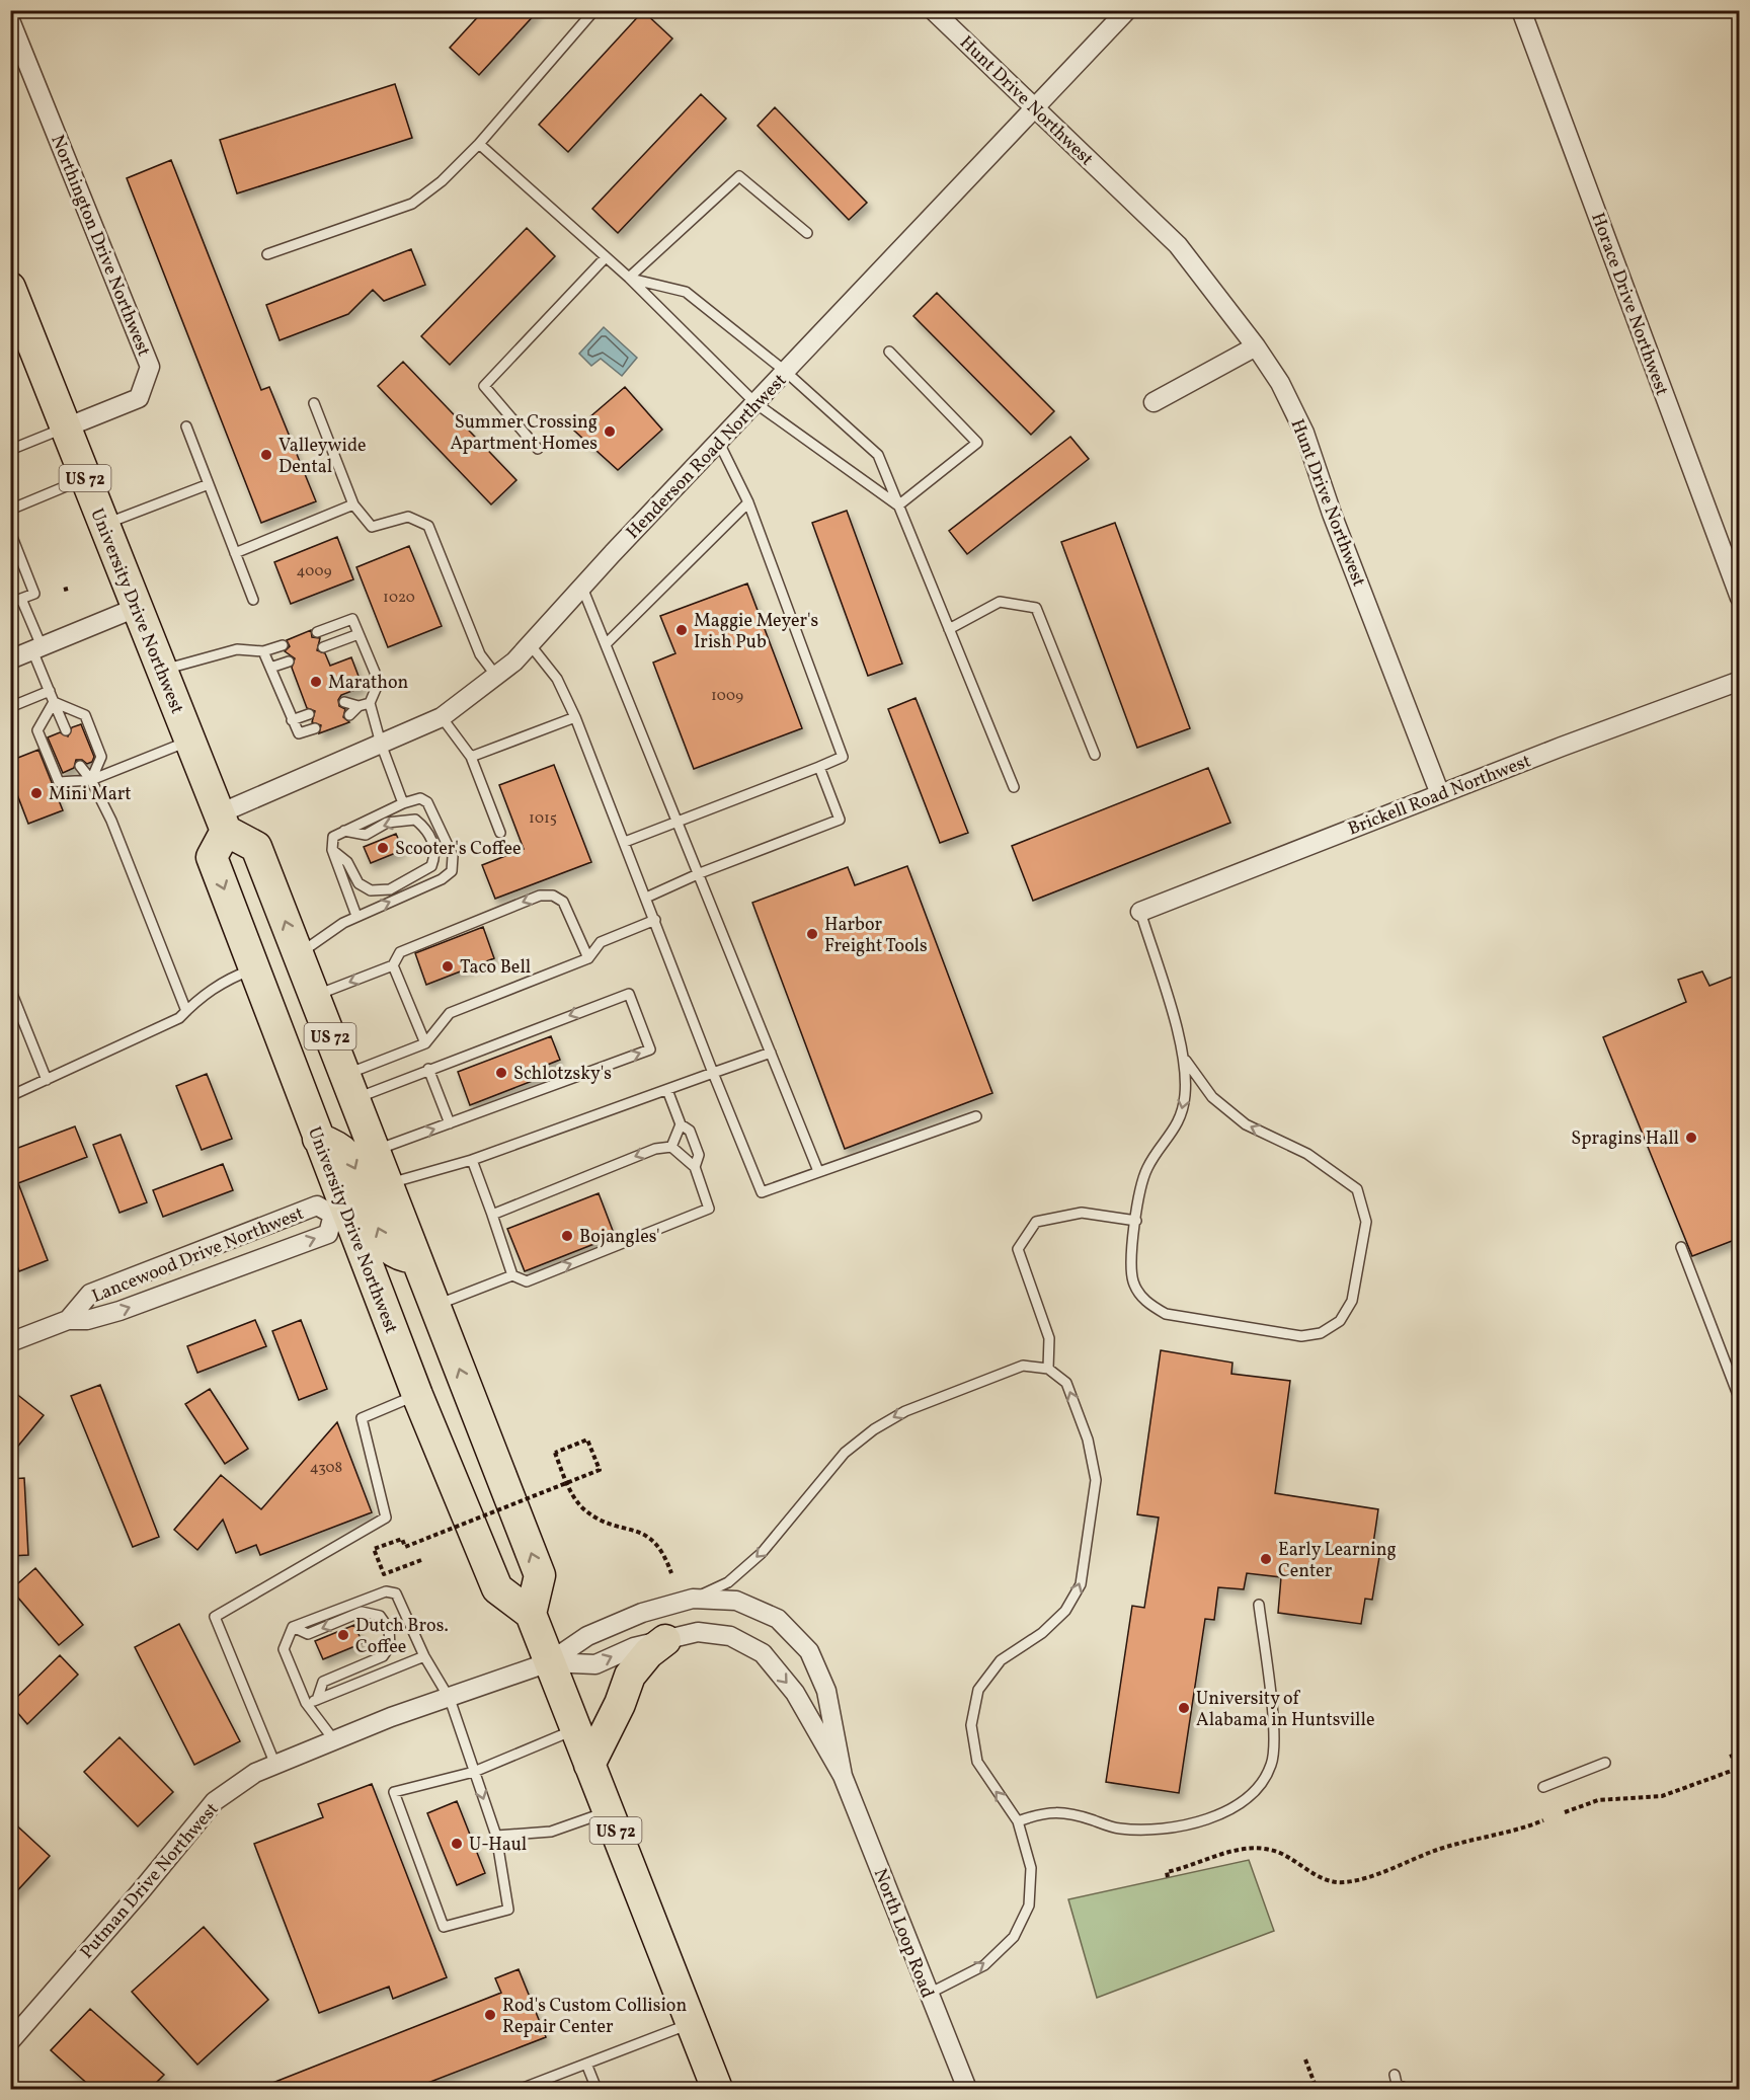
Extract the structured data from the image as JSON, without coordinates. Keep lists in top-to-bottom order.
{
  "streets": {
    "highway": ["US 72", "University Drive Northwest"],
    "street": [
      "Hunt Drive Northwest",
      "Northington Drive Northwest",
      "Horace Drive Northwest",
      "Henderson Road Northwest",
      "Brickell Road Northwest",
      "Lancewood Drive Northwest",
      "Putman Drive Northwest",
      "North Loop Road"
    ]
  },
  "crossings": [
    ["Hunt Drive Northwest", "Henderson Road Northwest"],
    ["Hunt Drive Northwest", "Brickell Road Northwest"],
    ["Northington Drive Northwest", "University Drive Northwest"],
    ["Henderson Road Northwest", "US 72"],
    ["Henderson Road Northwest", "University Drive Northwest"],
    ["US 72", "University Drive Northwest"],
    ["US 72", "Putman Drive Northwest"],
    ["US 72", "North Loop Road"],
    ["University Drive Northwest", "Lancewood Drive Northwest"],
    ["Putman Drive Northwest", "North Loop Road"]
  ],
  "places": [
    "Summer Crossing Apartment Homes",
    "Valleywide Dental",
    "Maggie Meyer's Irish Pub",
    "Marathon",
    "Mini Mart",
    "Scooter's Coffee",
    "Harbor Freight Tools",
    "Taco Bell",
    "Schlotzsky's",
    "Spragins Hall",
    "Bojangles'",
    "Early Learning Center",
    "Dutch Bros. Coffee",
    "University of Alabama in Huntsville",
    "U-Haul",
    "Rod's Custom Collision Repair Center"
  ],
  "house_numbers": [
    "4009",
    "1020",
    "1009",
    "1015",
    "4308"
  ]
}
